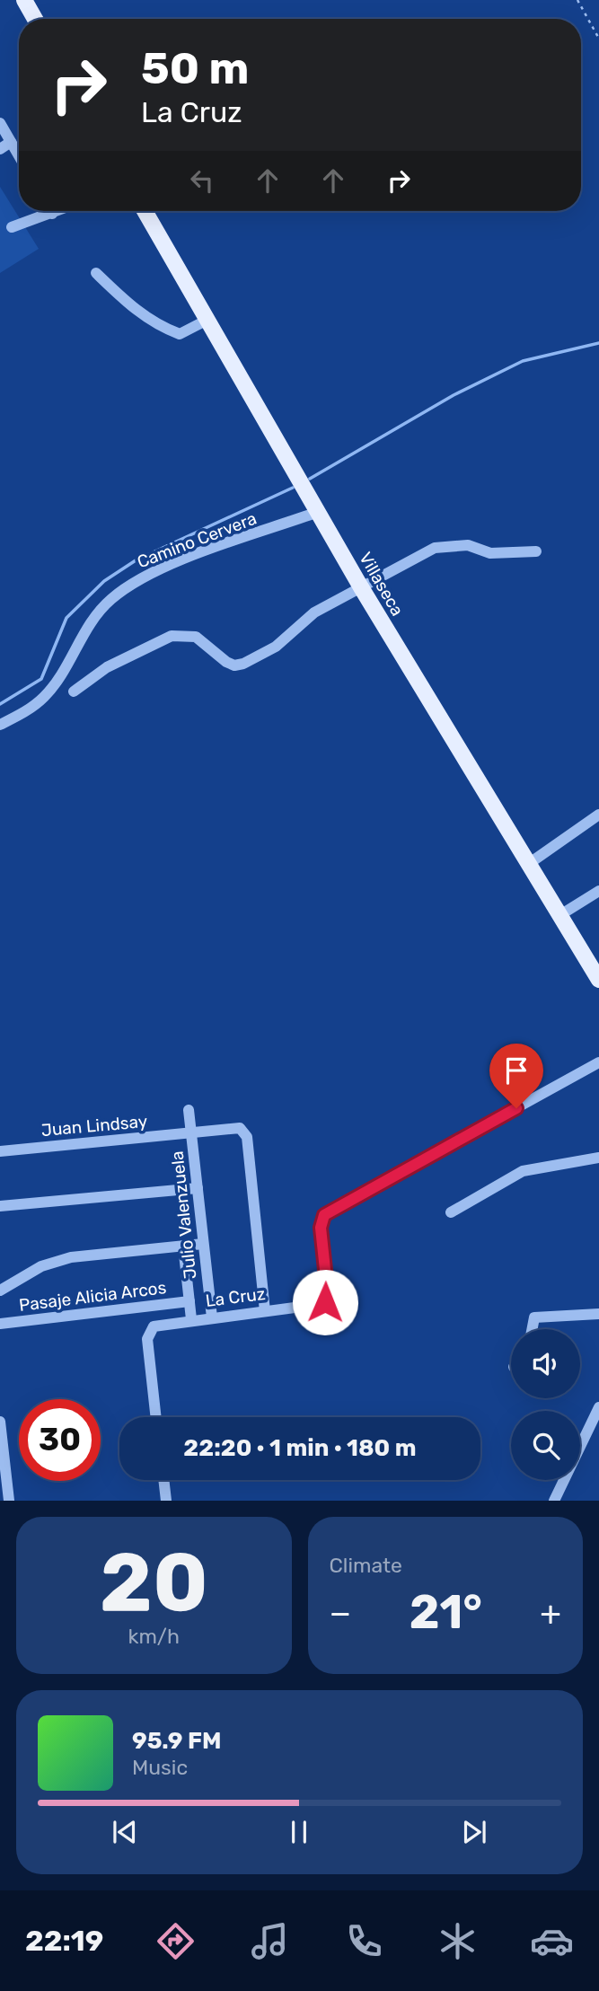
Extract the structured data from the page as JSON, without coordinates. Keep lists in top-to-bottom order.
{
  "streets": {
    "main road": ["Villaseca"],
    "street": [
      "Camino Cervera",
      "Juan Lindsay",
      "Julio Valenzuela",
      "Pasaje Alicia Arcos",
      "La Cruz"
    ]
  },
  "crossings": [
    ["Camino Cervera", "Villaseca"],
    ["Juan Lindsay", "Julio Valenzuela"],
    ["Juan Lindsay", "La Cruz"],
    ["Julio Valenzuela", "Pasaje Alicia Arcos"],
    ["Julio Valenzuela", "La Cruz"]
  ],
  "page": {
    "turn": ["50 m", "La Cruz"],
    "limit": "30",
    "trip": "22:20 · 1 min · 180 m",
    "tile": [
      ["20", "km/h"],
      "Climate"
    ],
    "heat": ["−", "21°", "+"],
    "song": ["95.9 FM", "Music"],
    "tabs": "22:19"
  }
}
